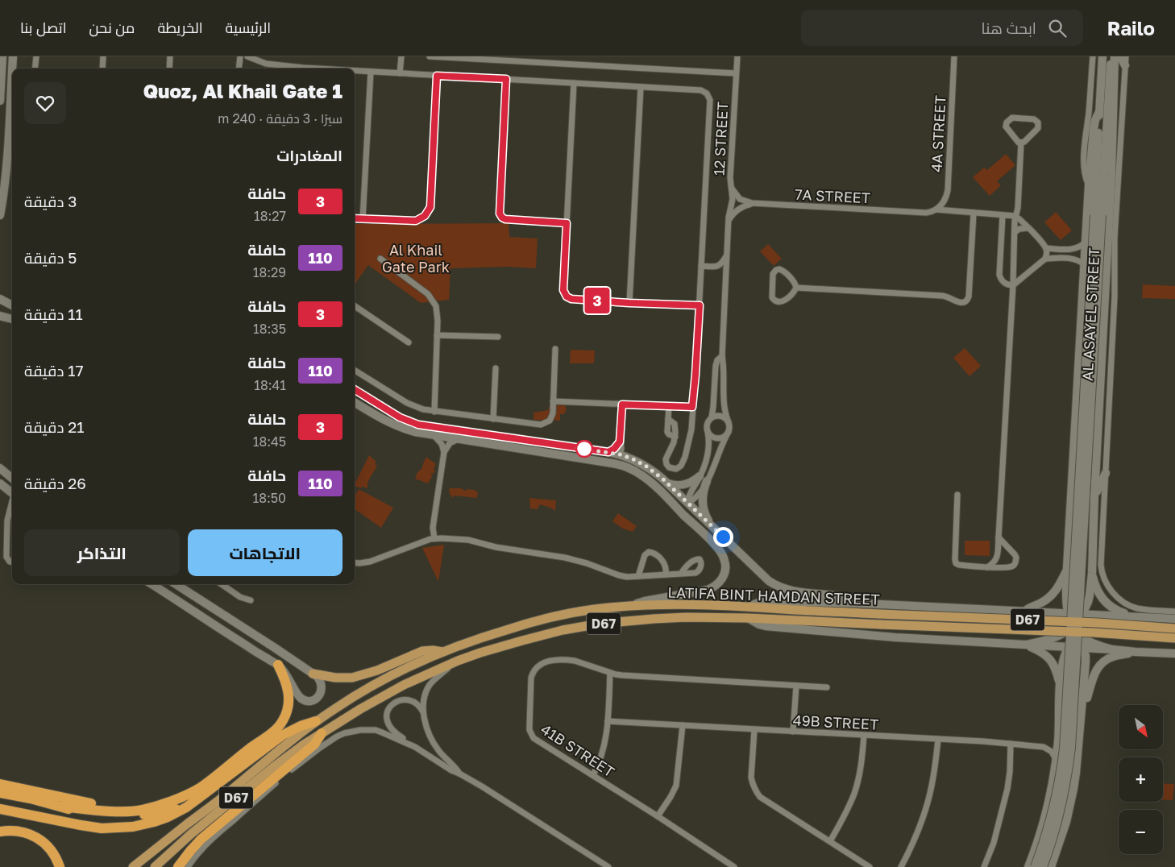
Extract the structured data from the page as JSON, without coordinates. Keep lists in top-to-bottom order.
{
  "streets": {
    "main road": ["LATIFA BINT HAMDAN STREET", "D67"],
    "street": [
      "4A STREET",
      "12 STREET",
      "7A STREET",
      "AL ASAYEL STREET",
      "49B STREET",
      "41B STREET"
    ]
  },
  "crossings": [
    ["4A STREET", "7A STREET"],
    ["12 STREET", "7A STREET"]
  ],
  "parks": ["Al Khail Gate Park"],
  "lines": ["bus line 3"],
  "north": "bottom right",
  "page": {
    "header": "Railo",
    "search": "ابحث هنا",
    "nav": [
      "الرئيسية",
      "الخريطة",
      "من نحن",
      "اتصل بنا"
    ],
    "on_map": "3",
    "heading": [
      ["Quoz, Al Khail Gate 1", "سيرًا · 3 دقيقة · 240 m"],
      "المغادرات"
    ],
    "list": [
      {
        "mark": "3",
        "name": "حافلة",
        "note": "18:27",
        "value": "3 دقيقة"
      },
      {
        "mark": "110",
        "name": "حافلة",
        "note": "18:29",
        "value": "5 دقيقة"
      },
      {
        "mark": "3",
        "name": "حافلة",
        "note": "18:35",
        "value": "11 دقيقة"
      },
      {
        "mark": "110",
        "name": "حافلة",
        "note": "18:41",
        "value": "17 دقيقة"
      },
      {
        "mark": "3",
        "name": "حافلة",
        "note": "18:45",
        "value": "21 دقيقة"
      },
      {
        "mark": "110",
        "name": "حافلة",
        "note": "18:50",
        "value": "26 دقيقة"
      }
    ],
    "buttons": ["الاتجاهات", "التذاكر"],
    "map_buttons": ["+", "−"]
  }
}
